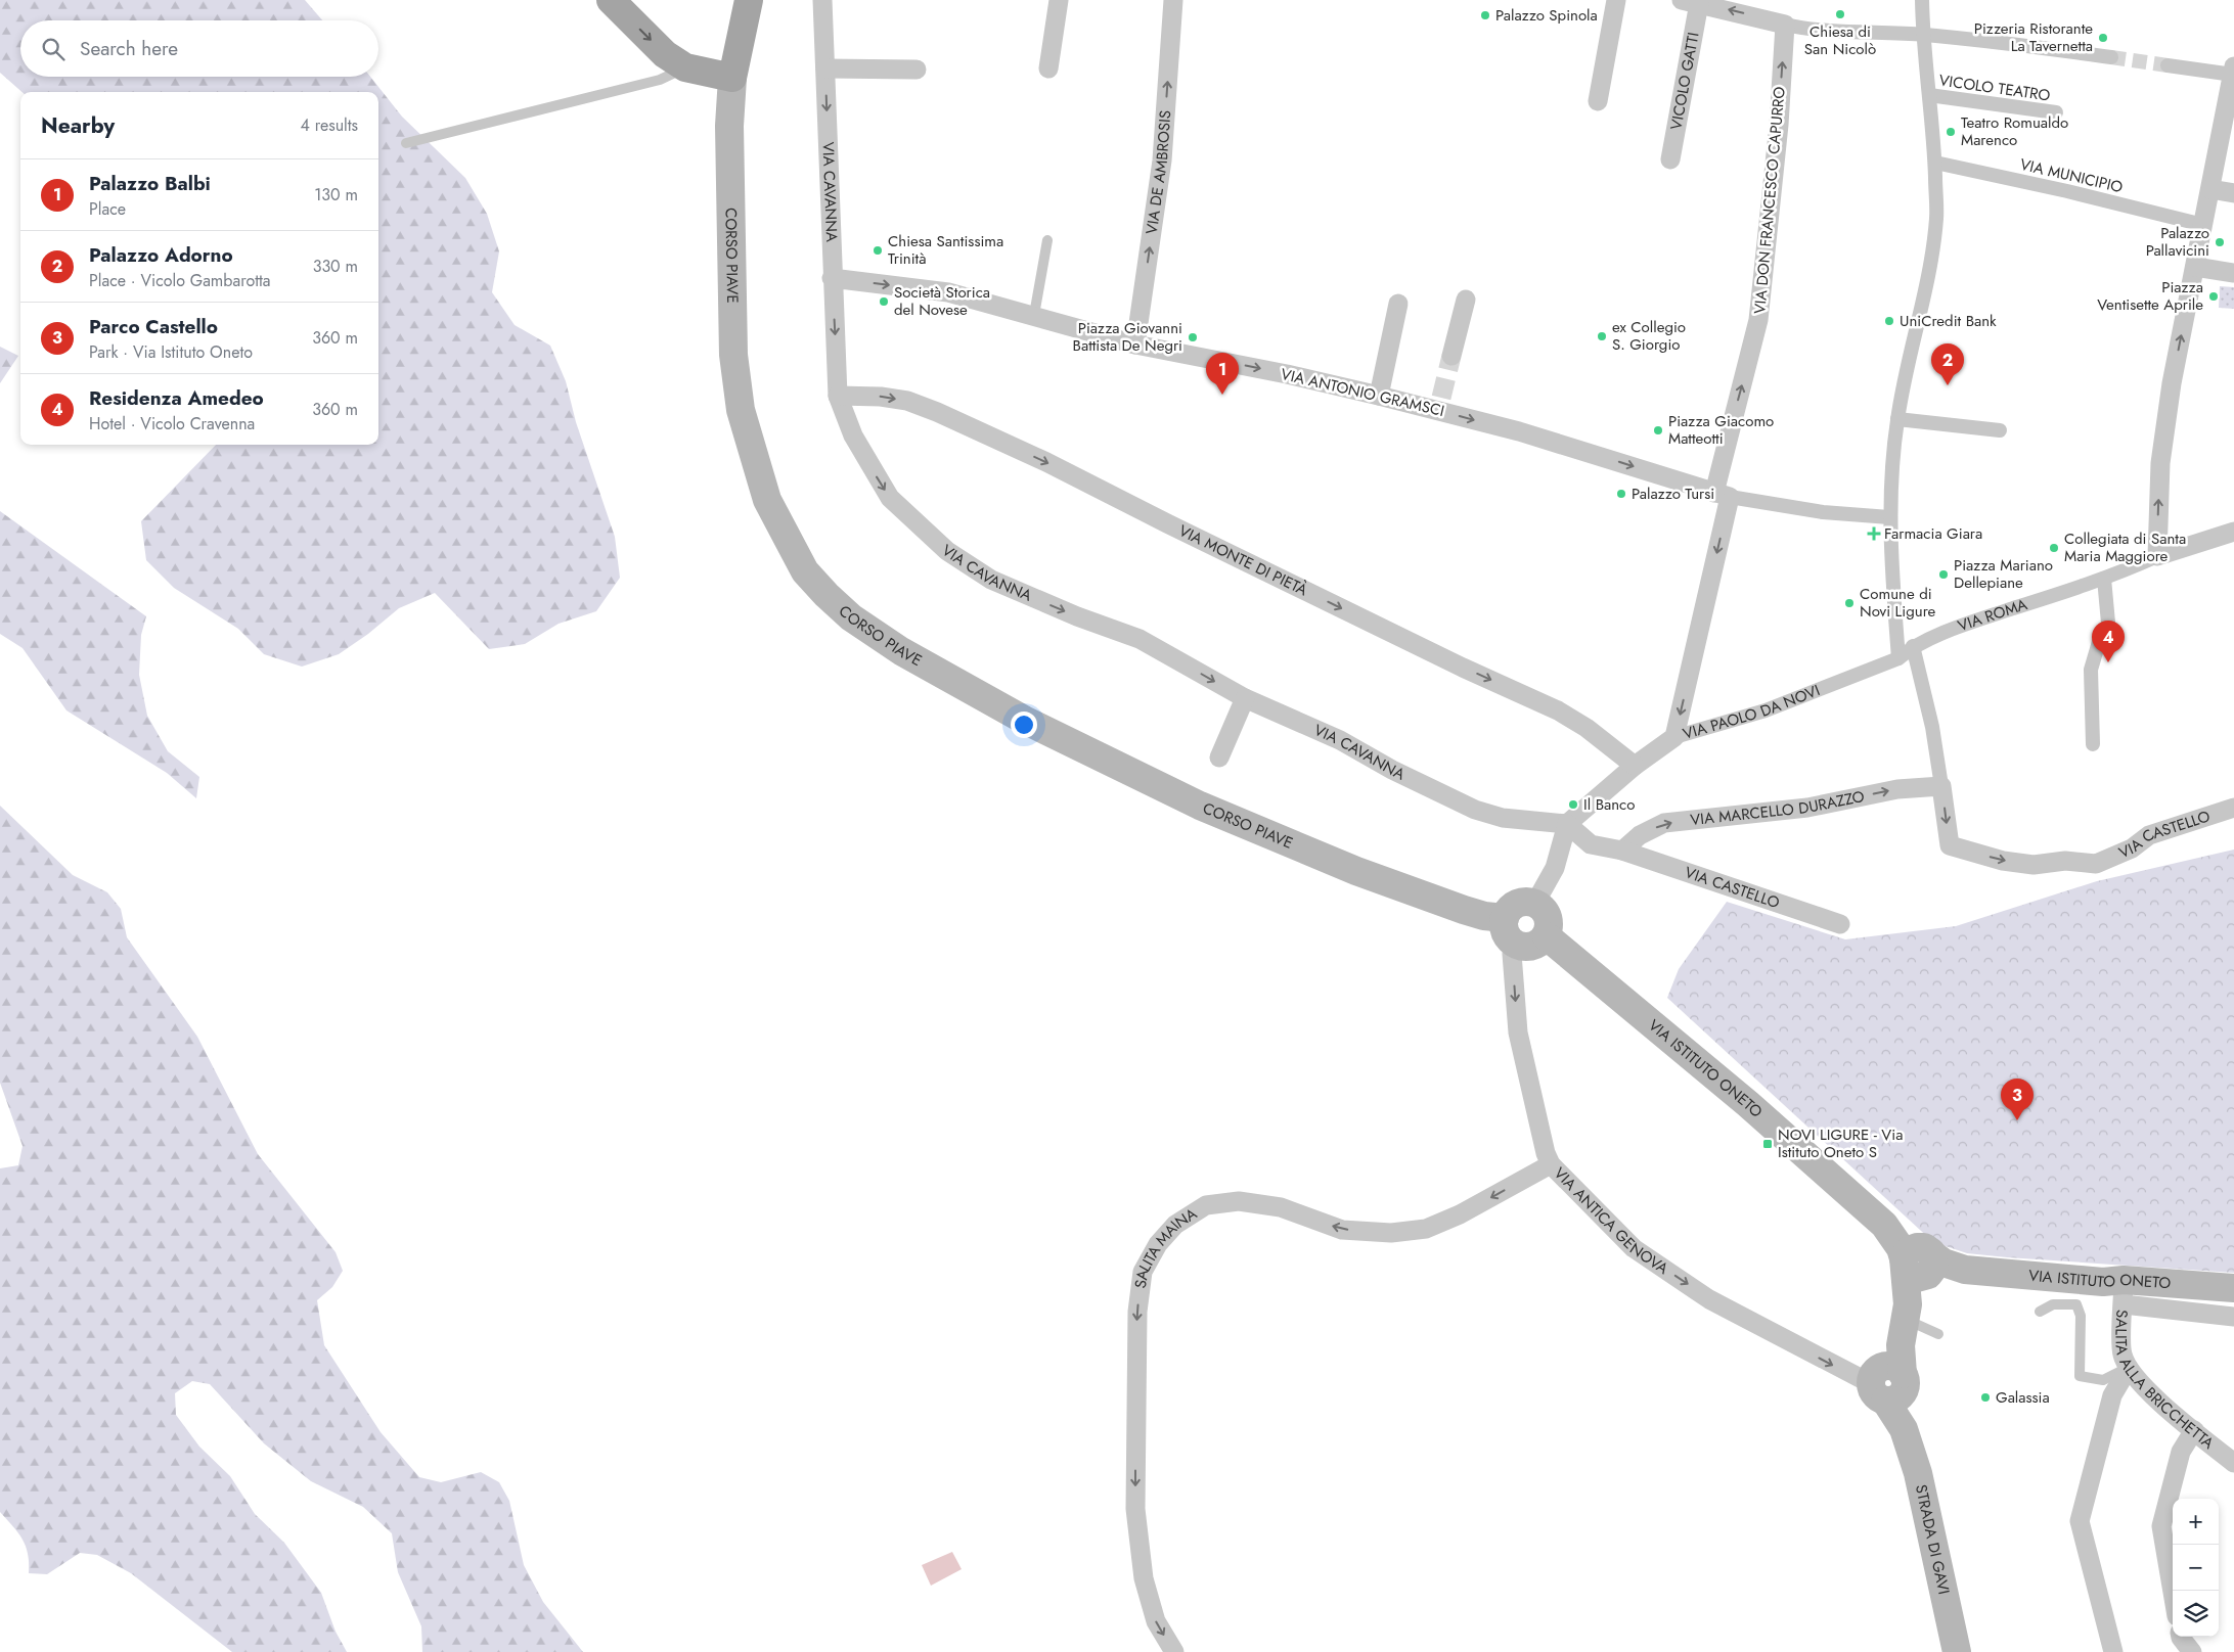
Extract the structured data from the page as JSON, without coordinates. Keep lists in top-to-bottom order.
{
  "streets": {
    "main road": ["CORSO PIAVE", "VIA ISTITUTO ONETO", "STRADA DI GAVI"],
    "street": [
      "VICOLO GATTI",
      "VICOLO TEATRO",
      "VIA DE AMBROSIS",
      "VIA MUNICIPIO",
      "VIA CAVANNA",
      "VIA DON FRANCESCO CAPURRO",
      "VIA ANTONIO GRAMSCI",
      "VIA MONTE DI PIETÀ",
      "VIA ROMA",
      "VIA PAOLO DA NOVI",
      "VIA MARCELLO DURAZZO",
      "VIA CASTELLO",
      "VIA ANTICA GENOVA",
      "SALITA MAINA",
      "SALITA ALLA BRICCHETTA"
    ]
  },
  "crossings": [
    ["VIA DE AMBROSIS", "VIA ANTONIO GRAMSCI"],
    ["VIA CAVANNA", "VIA ANTONIO GRAMSCI"],
    ["VIA CAVANNA", "VIA MONTE DI PIETÀ"],
    ["VIA CAVANNA", "VIA PAOLO DA NOVI"],
    ["VIA CAVANNA", "VIA CASTELLO"],
    ["VIA DON FRANCESCO CAPURRO", "VIA ANTONIO GRAMSCI"],
    ["VIA DON FRANCESCO CAPURRO", "VIA PAOLO DA NOVI"],
    ["CORSO PIAVE", "VIA ISTITUTO ONETO"],
    ["CORSO PIAVE", "VIA ANTICA GENOVA"],
    ["VIA MONTE DI PIETÀ", "VIA PAOLO DA NOVI"],
    ["VIA ROMA", "VIA PAOLO DA NOVI"],
    ["VIA PAOLO DA NOVI", "VIA CASTELLO"],
    ["VIA MARCELLO DURAZZO", "VIA CASTELLO"],
    ["VIA ISTITUTO ONETO", "VIA ANTICA GENOVA"],
    ["VIA ISTITUTO ONETO", "SALITA ALLA BRICCHETTA"],
    ["VIA ANTICA GENOVA", "SALITA MAINA"],
    ["VIA ANTICA GENOVA", "STRADA DI GAVI"]
  ],
  "one_way": [
    "VIA DE AMBROSIS",
    "VIA CAVANNA",
    "VIA ANTONIO GRAMSCI",
    "VIA MONTE DI PIETÀ",
    "VIA MARCELLO DURAZZO",
    "VIA CASTELLO",
    "VIA ANTICA GENOVA"
  ],
  "places": {
    "other": [
      "Chiesa di San Nicolò",
      "Palazzo Spinola",
      "Pizzeria Ristorante La Tavernetta",
      "Teatro Romualdo Marenco",
      "Palazzo Pallavicini",
      "Chiesa Santissima Trinità",
      "Piazza Ventisette Aprile",
      "Società Storica del Novese",
      "UniCredit Bank",
      "ex Collegio S. Giorgio",
      "Piazza Giovanni Battista De Negri",
      "Piazza Giacomo Matteotti",
      "Palazzo Tursi",
      "Collegiata di Santa Maria Maggiore",
      "Piazza Mariano Dellepiane",
      "Comune di Novi Ligure",
      "Il Banco",
      "Galassia"
    ],
    "health": ["Farmacia Giara"],
    "transit": ["NOVI LIGURE - Via Istituto Oneto S"]
  },
  "page": {
    "search": "Search here",
    "heading": ["Nearby", "4 results"],
    "list": [
      {
        "mark": "1",
        "name": "Palazzo Balbi",
        "note": "Place",
        "value": "130 m"
      },
      {
        "mark": "2",
        "name": "Palazzo Adorno",
        "note": "Place · Vicolo Gambarotta",
        "value": "330 m"
      },
      {
        "mark": "3",
        "name": "Parco Castello",
        "note": "Park · Via Istituto Oneto",
        "value": "360 m"
      },
      {
        "mark": "4",
        "name": "Residenza Amedeo",
        "note": "Hotel · Vicolo Cravenna",
        "value": "360 m"
      }
    ],
    "pins": [
      "2",
      "1",
      "4",
      "3"
    ],
    "map_buttons": ["+", "−"]
  }
}
